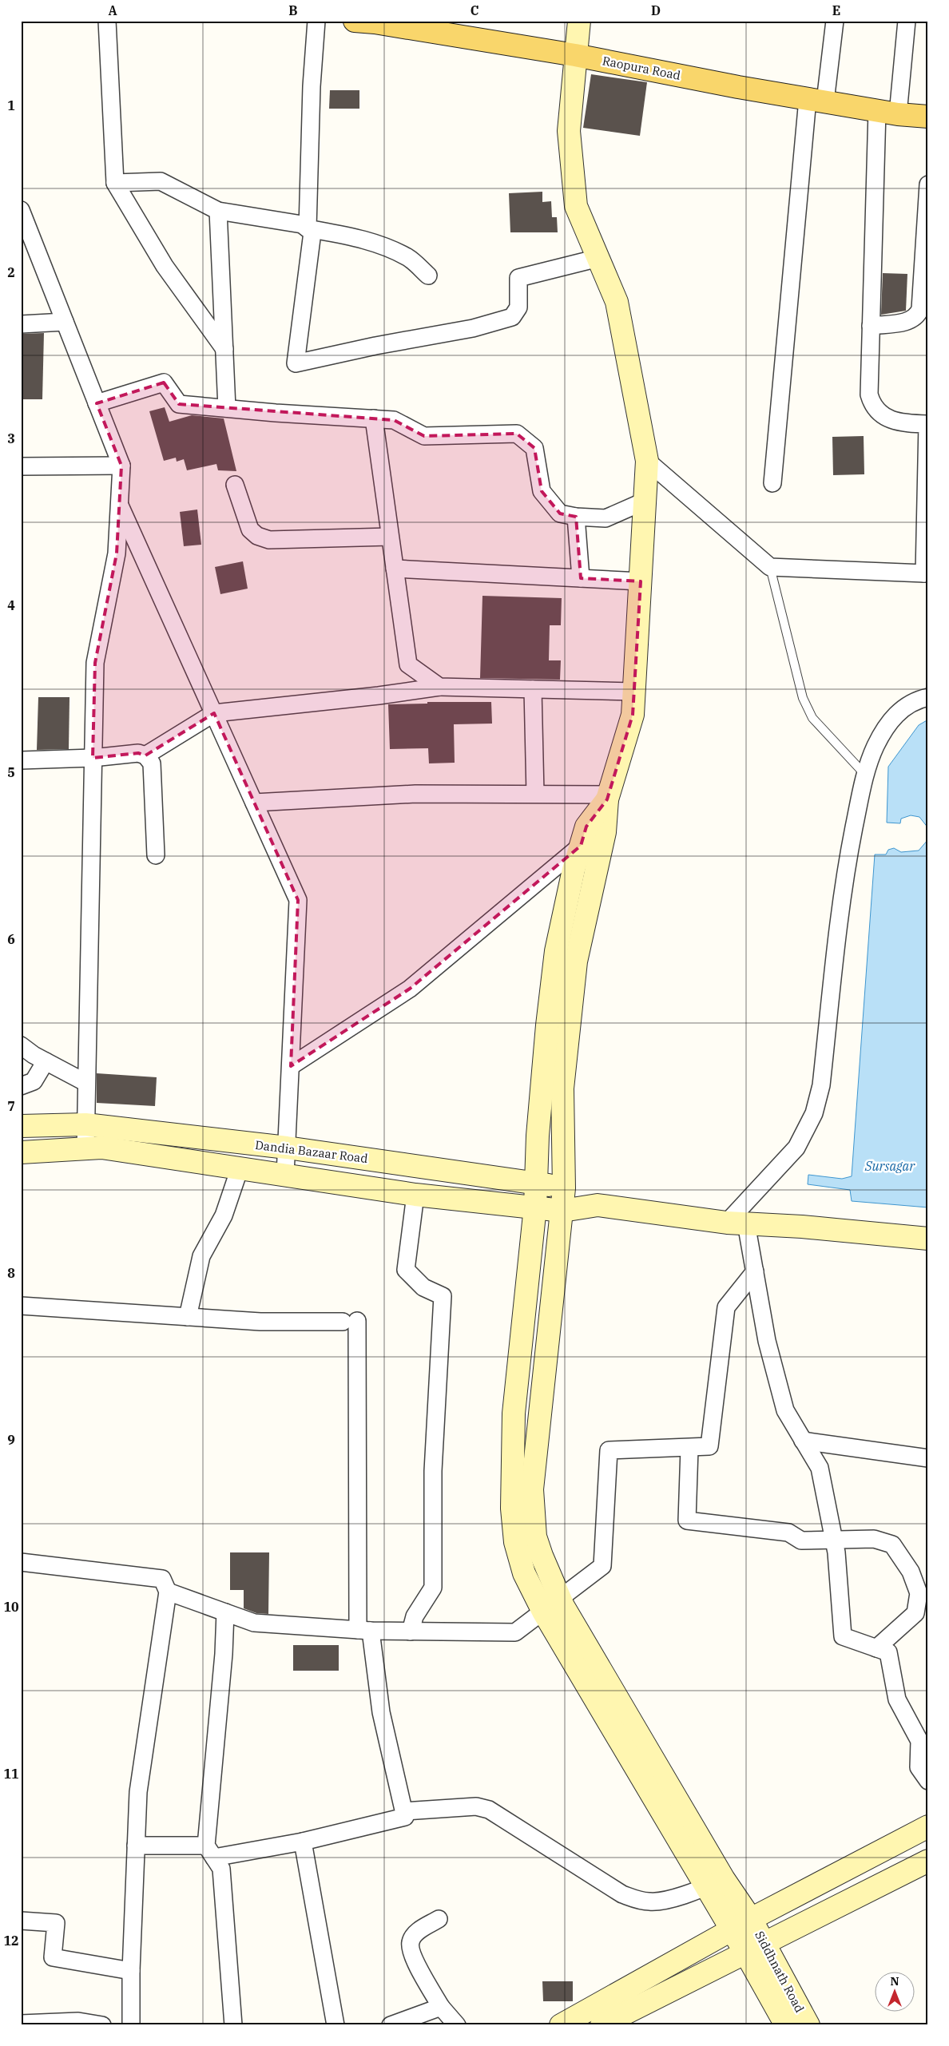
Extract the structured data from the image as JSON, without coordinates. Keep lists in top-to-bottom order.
{
  "streets": {
    "main road": ["Raopura Road"],
    "street": ["Dandia Bazaar Road", "Siddhnath Road"]
  },
  "water": ["Sursagar"],
  "north": "top",
  "grid": {
    "columns": [
      "A",
      "B",
      "C",
      "D",
      "E"
    ],
    "rows": [
      "1",
      "2",
      "3",
      "4",
      "5",
      "6",
      "7",
      "8",
      "9",
      "10",
      "11",
      "12"
    ]
  }
}
